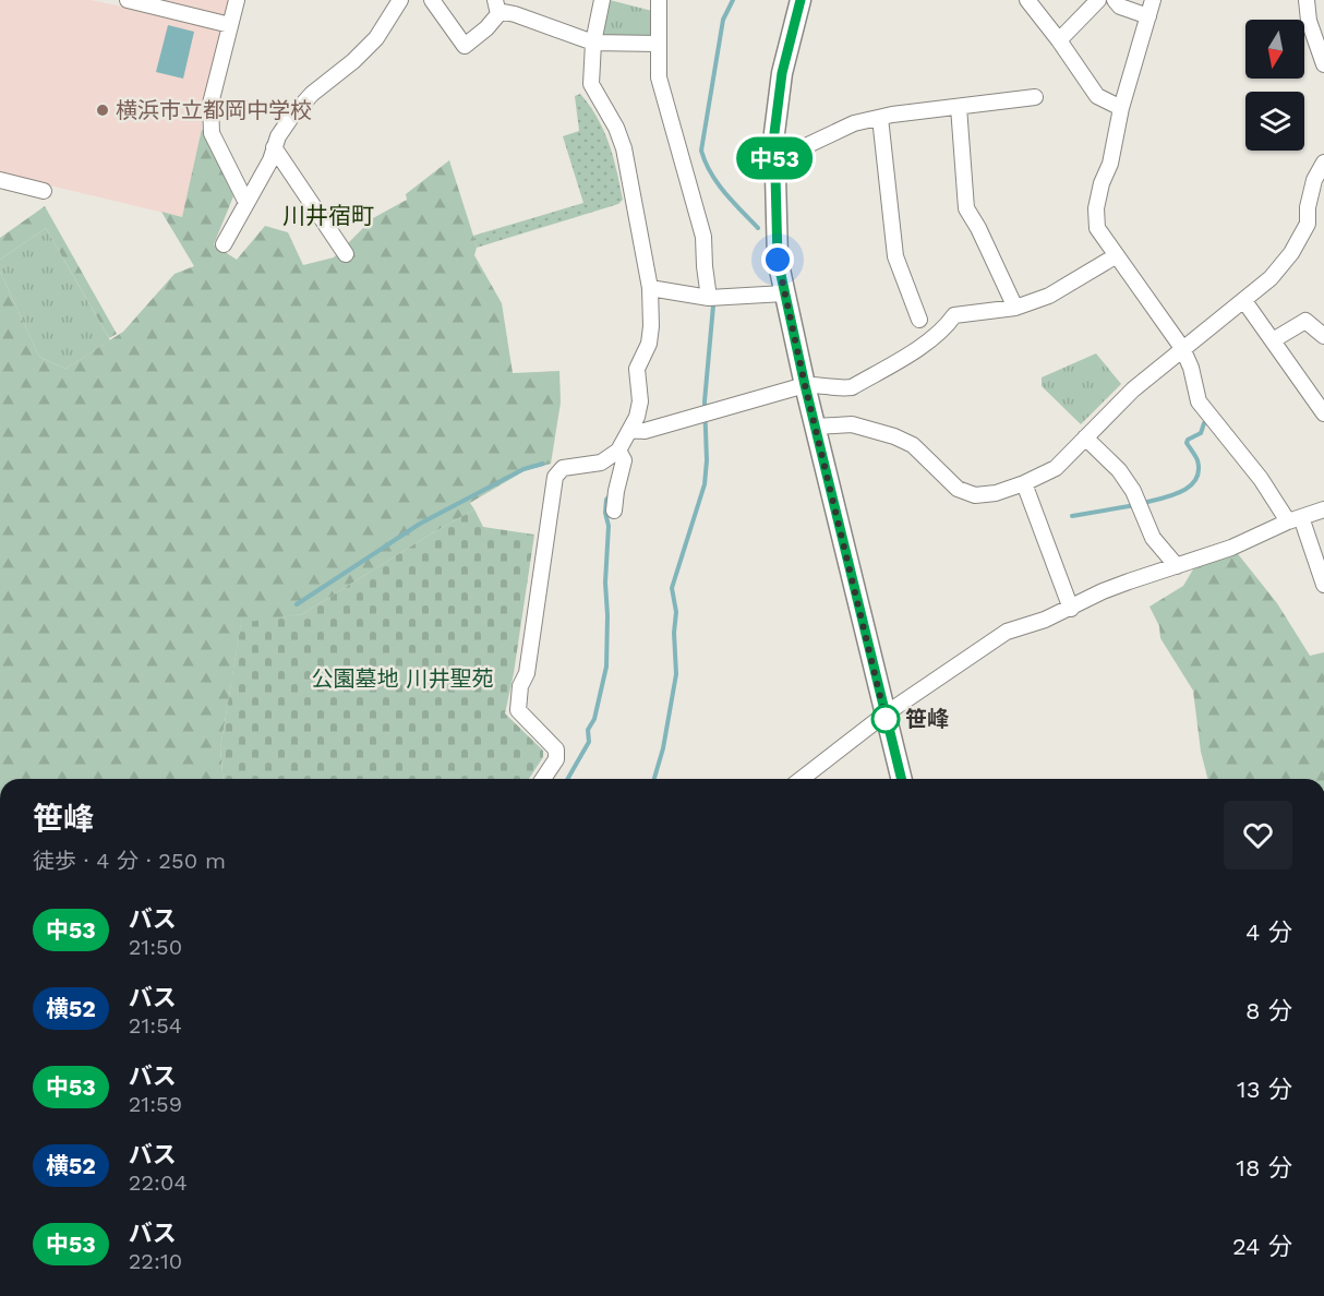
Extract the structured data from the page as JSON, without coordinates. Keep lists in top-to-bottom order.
{
  "districts": ["川井宿町"],
  "parks": ["公園墓地 川井聖苑"],
  "places": ["横浜市立都岡中学校", "笹峰"],
  "lines": ["bus line 中53"],
  "north": "bottom",
  "page": {
    "on_map": "中53",
    "heading": ["笹峰", "徒歩 · 4 分 · 250 m"],
    "list": [
      {
        "mark": "中53",
        "name": "バス",
        "note": "21:50",
        "value": "4 分"
      },
      {
        "mark": "横52",
        "name": "バス",
        "note": "21:54",
        "value": "8 分"
      },
      {
        "mark": "中53",
        "name": "バス",
        "note": "21:59",
        "value": "13 分"
      },
      {
        "mark": "横52",
        "name": "バス",
        "note": "22:04",
        "value": "18 分"
      },
      {
        "mark": "中53",
        "name": "バス",
        "note": "22:10",
        "value": "24 分"
      }
    ]
  }
}
